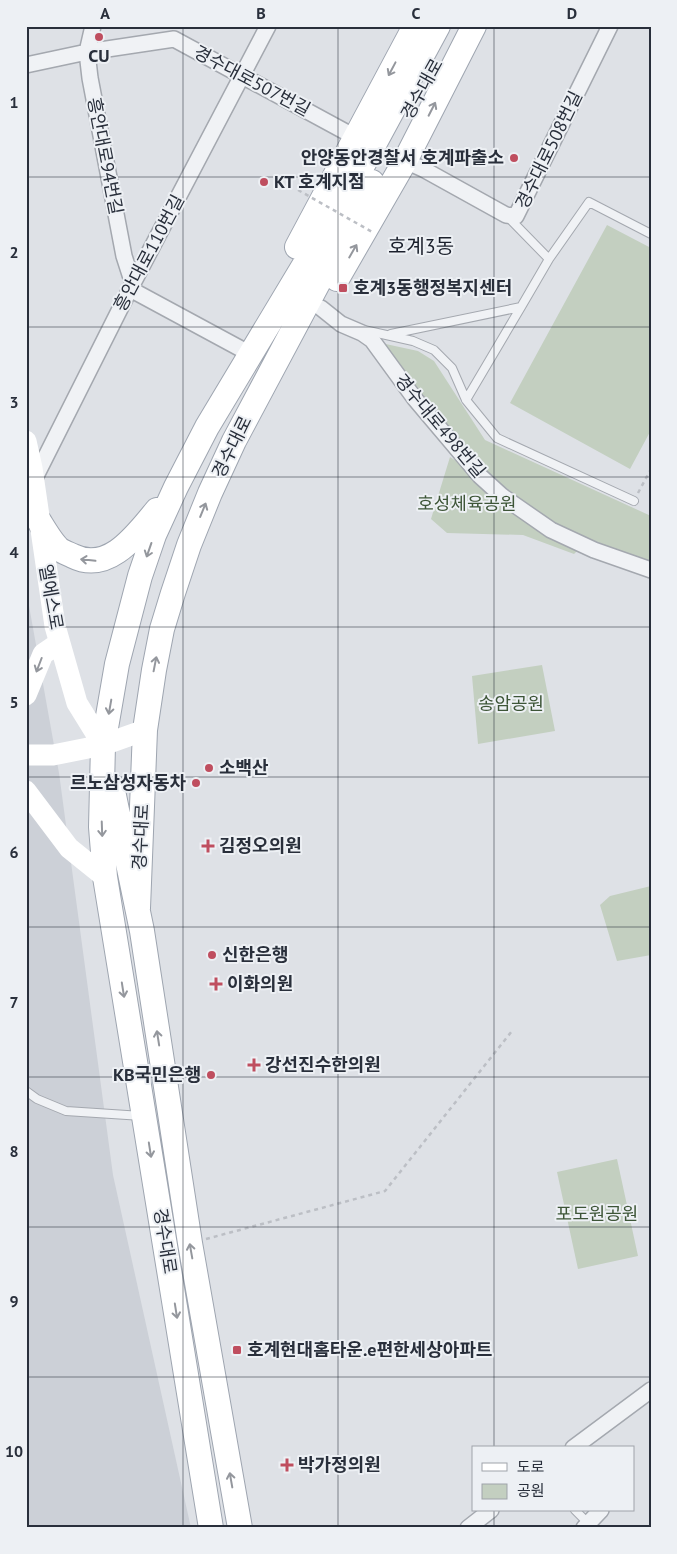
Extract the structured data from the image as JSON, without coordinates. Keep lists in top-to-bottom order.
{
  "streets": {
    "main road": ["경수대로"],
    "street": [
      "경수대로507번길",
      "경수대로508번길",
      "흥안대로94번길",
      "흥안대로110번길",
      "경수대로498번길",
      "엘에스로"
    ]
  },
  "crossings": [
    ["경수대로507번길", "흥안대로94번길"],
    ["경수대로507번길", "흥안대로110번길"],
    ["경수대로", "엘에스로"],
    ["흥안대로94번길", "흥안대로110번길"],
    ["흥안대로110번길", "엘에스로"]
  ],
  "districts": ["호계3동"],
  "parks": ["호성체육공원", "송암공원", "포도원공원"],
  "places": {
    "other": [
      "CU",
      "안양동안경찰서 호계파출소",
      "KT 호계지점",
      "소백산",
      "르노삼성자동차",
      "신한은행",
      "KB국민은행"
    ],
    "transit": ["호계3동행정복지센터", "호계현대홈타운.e편한세상아파트"],
    "health": [
      "김정오의원",
      "이화의원",
      "강선진수한의원",
      "박가정의원"
    ]
  },
  "legend": ["도로", "공원"],
  "grid": {
    "columns": [
      "A",
      "B",
      "C",
      "D"
    ],
    "rows": [
      "1",
      "2",
      "3",
      "4",
      "5",
      "6",
      "7",
      "8",
      "9",
      "10"
    ]
  }
}
